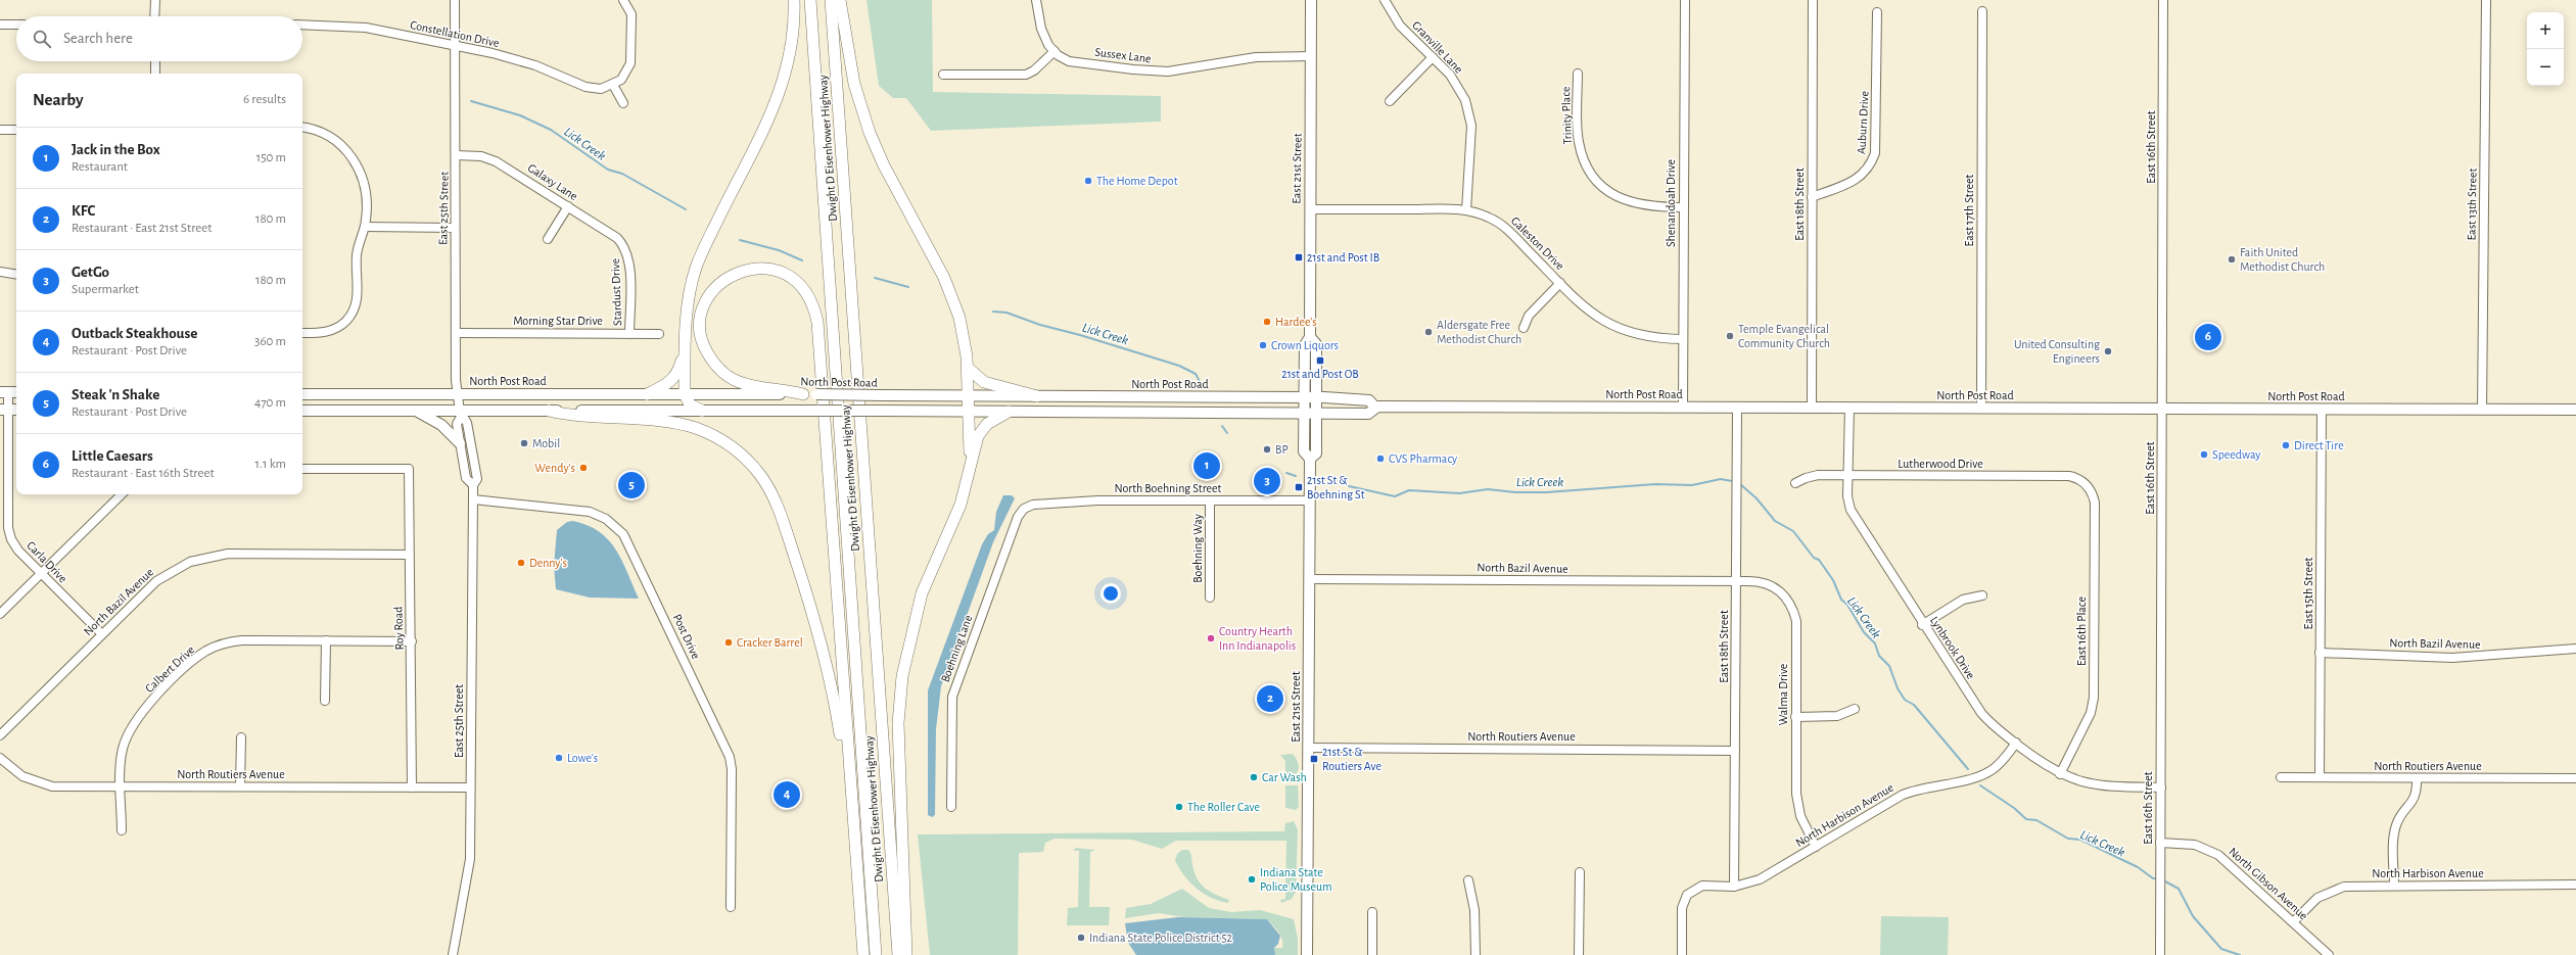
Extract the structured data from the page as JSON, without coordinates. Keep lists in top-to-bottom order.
{
  "streets": {
    "highway": ["Dwight D Eisenhower Highway"],
    "main road": ["East 21st Street", "North Post Road"],
    "street": [
      "Constellation Drive",
      "Granville Lane",
      "Sussex Lane",
      "Trinity Place",
      "Auburn Drive",
      "East 16th Street",
      "Galaxy Lane",
      "Shenandoah Drive",
      "East 18th Street",
      "East 13th Street",
      "East 25th Street",
      "East 17th Street",
      "Galeston Drive",
      "Stardust Drive",
      "Morning Star Drive",
      "Lutherwood Drive",
      "North Boehning Street",
      "Boehning Way",
      "Carla Drive",
      "North Bazil Avenue",
      "East 15th Street",
      "Roy Road",
      "East 16th Place",
      "Post Drive",
      "Lynbrook Drive",
      "Boehning Lane",
      "Calbert Drive",
      "Walma Drive",
      "North Routiers Avenue",
      "North Harbison Avenue",
      "North Gibson Avenue"
    ]
  },
  "crossings": [
    ["Constellation Drive", "East 25th Street"],
    ["Granville Lane", "Galeston Drive"],
    ["Sussex Lane", "East 21st Street"],
    ["Trinity Place", "Shenandoah Drive"],
    ["Auburn Drive", "East 18th Street"],
    ["East 16th Street", "North Post Road"],
    ["East 16th Street", "Lynbrook Drive"],
    ["East 16th Street", "North Gibson Avenue"],
    ["East 21st Street", "Galeston Drive"],
    ["East 21st Street", "North Post Road"],
    ["East 21st Street", "North Boehning Street"],
    ["East 21st Street", "North Bazil Avenue"],
    ["East 21st Street", "North Routiers Avenue"],
    ["Galaxy Lane", "East 25th Street"],
    ["Galaxy Lane", "Stardust Drive"],
    ["Shenandoah Drive", "Galeston Drive"],
    ["Shenandoah Drive", "North Post Road"],
    ["East 18th Street", "North Post Road"],
    ["East 18th Street", "North Bazil Avenue"],
    ["East 18th Street", "Walma Drive"],
    ["East 18th Street", "North Routiers Avenue"],
    ["East 18th Street", "North Harbison Avenue"],
    ["East 13th Street", "North Post Road"],
    ["East 25th Street", "Morning Star Drive"],
    ["East 25th Street", "North Post Road"],
    ["East 25th Street", "Post Drive"],
    ["East 25th Street", "North Routiers Avenue"],
    ["East 17th Street", "North Post Road"],
    ["Stardust Drive", "Morning Star Drive"],
    ["North Post Road", "East 15th Street"],
    ["North Post Road", "Lynbrook Drive"],
    ["Lutherwood Drive", "East 16th Place"],
    ["Lutherwood Drive", "Lynbrook Drive"],
    ["North Boehning Street", "Boehning Way"],
    ["North Boehning Street", "Boehning Lane"],
    ["Carla Drive", "North Bazil Avenue"],
    ["North Bazil Avenue", "East 15th Street"],
    ["North Bazil Avenue", "Roy Road"],
    ["North Bazil Avenue", "Walma Drive"],
    ["East 15th Street", "North Routiers Avenue"],
    ["Roy Road", "Calbert Drive"],
    ["Roy Road", "North Routiers Avenue"],
    ["East 16th Place", "Lynbrook Drive"],
    ["Lynbrook Drive", "North Harbison Avenue"],
    ["Calbert Drive", "North Routiers Avenue"],
    ["Walma Drive", "North Harbison Avenue"],
    ["North Harbison Avenue", "North Gibson Avenue"]
  ],
  "water": ["Lick Creek"],
  "places": {
    "other": [
      "The Home Depot",
      "Faith United Methodist Church",
      "Hardee's",
      "Aldersgate Free Methodist Church",
      "Temple Evangelical Community Church",
      "Crown Liquors",
      "United Consulting Engineers",
      "Mobil",
      "Direct Tire",
      "BP",
      "Speedway",
      "CVS Pharmacy",
      "Wendy's",
      "Denny's",
      "Country Hearth Inn Indianapolis",
      "Cracker Barrel",
      "Lowe's",
      "Car Wash",
      "The Roller Cave",
      "Indiana State Police Museum",
      "Indiana State Police District 52"
    ],
    "transit": [
      "21st and Post IB",
      "21st and Post OB",
      "21st St & Boehning St",
      "21st St & Routiers Ave"
    ]
  },
  "page": {
    "map_buttons": ["+", "−"],
    "search": "Search here",
    "heading": ["Nearby", "6 results"],
    "list": [
      {
        "mark": "1",
        "name": "Jack in the Box",
        "note": "Restaurant",
        "value": "150 m"
      },
      {
        "mark": "2",
        "name": "KFC",
        "note": "Restaurant · East 21st Street",
        "value": "180 m"
      },
      {
        "mark": "3",
        "name": "GetGo",
        "note": "Supermarket",
        "value": "180 m"
      },
      {
        "mark": "4",
        "name": "Outback Steakhouse",
        "note": "Restaurant · Post Drive",
        "value": "360 m"
      },
      {
        "mark": "5",
        "name": "Steak 'n Shake",
        "note": "Restaurant · Post Drive",
        "value": "470 m"
      },
      {
        "mark": "6",
        "name": "Little Caesars",
        "note": "Restaurant · East 16th Street",
        "value": "1.1 km"
      }
    ],
    "pins": [
      "6",
      "1",
      "3",
      "5",
      "2",
      "4"
    ]
  }
}
